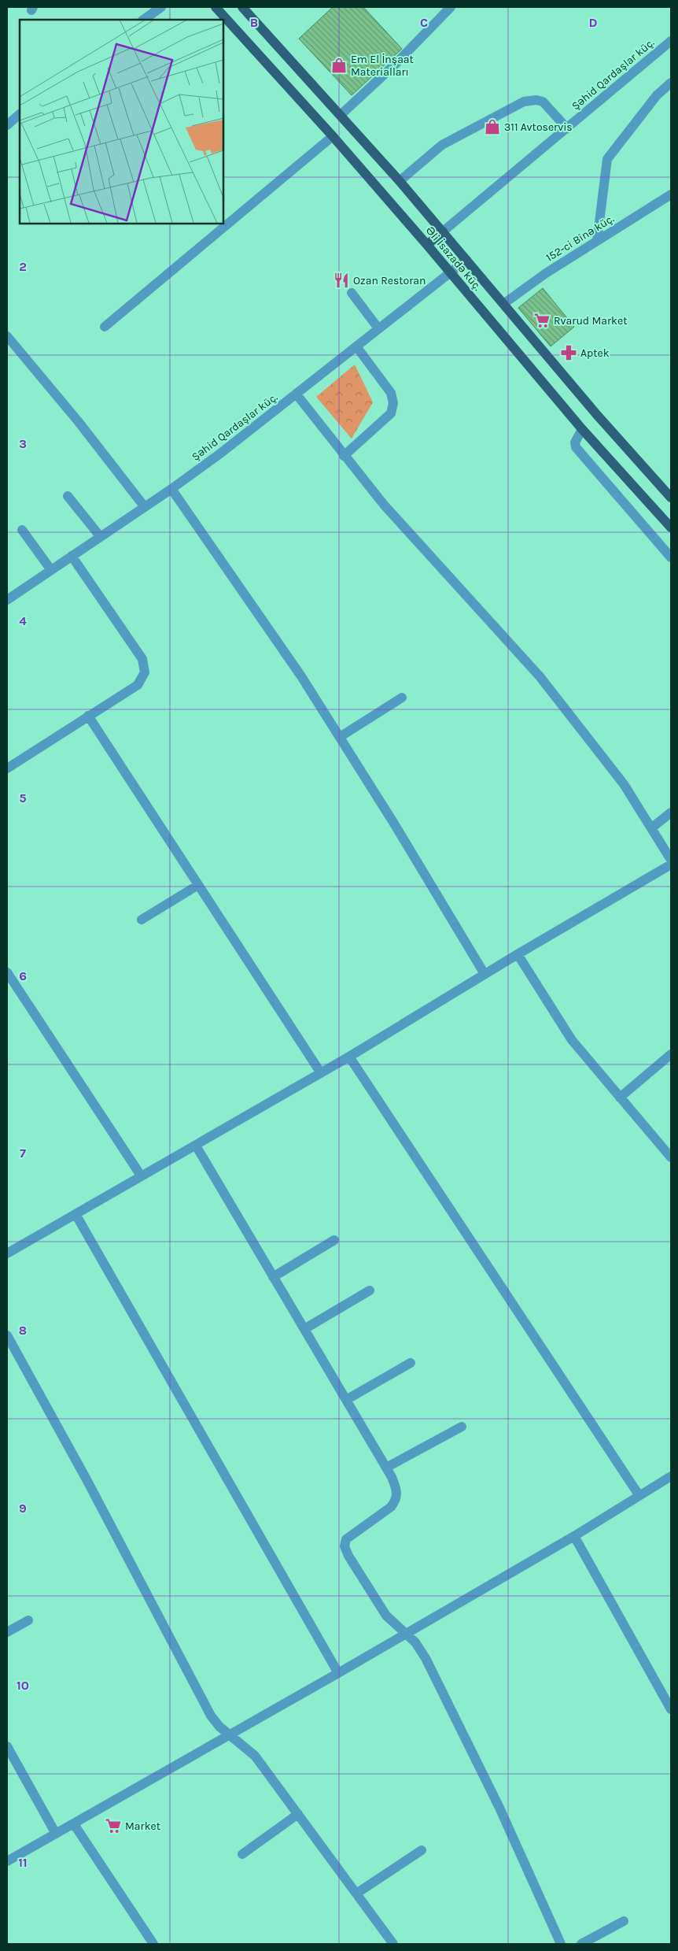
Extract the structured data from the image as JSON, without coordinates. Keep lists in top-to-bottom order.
{
  "streets": {
    "main road": ["Əli İsazadə küç."],
    "street": ["Şəhid Qardaşlar küç.", "152-ci Binə küç."]
  },
  "crossings": [
    ["Şəhid Qardaşlar küç.", "Əli İsazadə küç."],
    ["152-ci Binə küç.", "Əli İsazadə küç."]
  ],
  "places": {
    "shop": ["Em El İnşaat Materialları", "311 Avtoservis"],
    "restaurant": ["Ozan Restoran"],
    "supermarket": ["Rvarud Market", "Market"],
    "pharmacy": ["Aptek"]
  },
  "grid": {
    "columns": ["B", "C", "D"],
    "rows": [
      "2",
      "3",
      "4",
      "5",
      "6",
      "7",
      "8",
      "9",
      "10",
      "11"
    ]
  }
}
